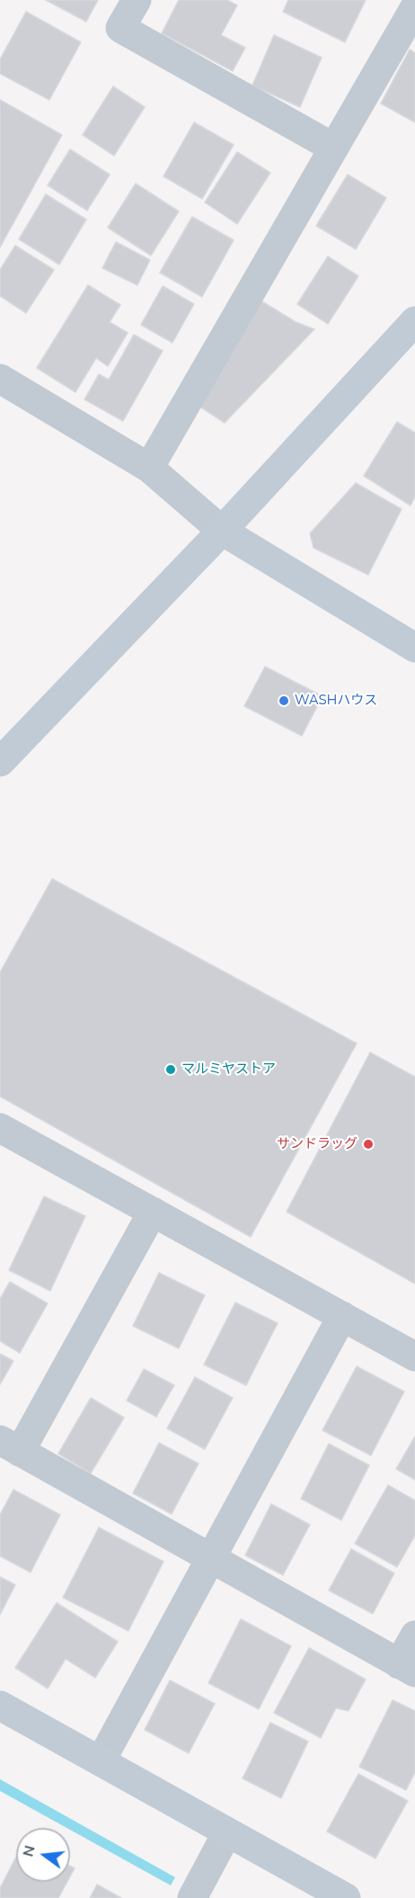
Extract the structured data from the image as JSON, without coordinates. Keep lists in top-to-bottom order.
{
  "places": ["WASHハウス", "マルミヤストア", "サンドラッグ"],
  "north": "left"
}
